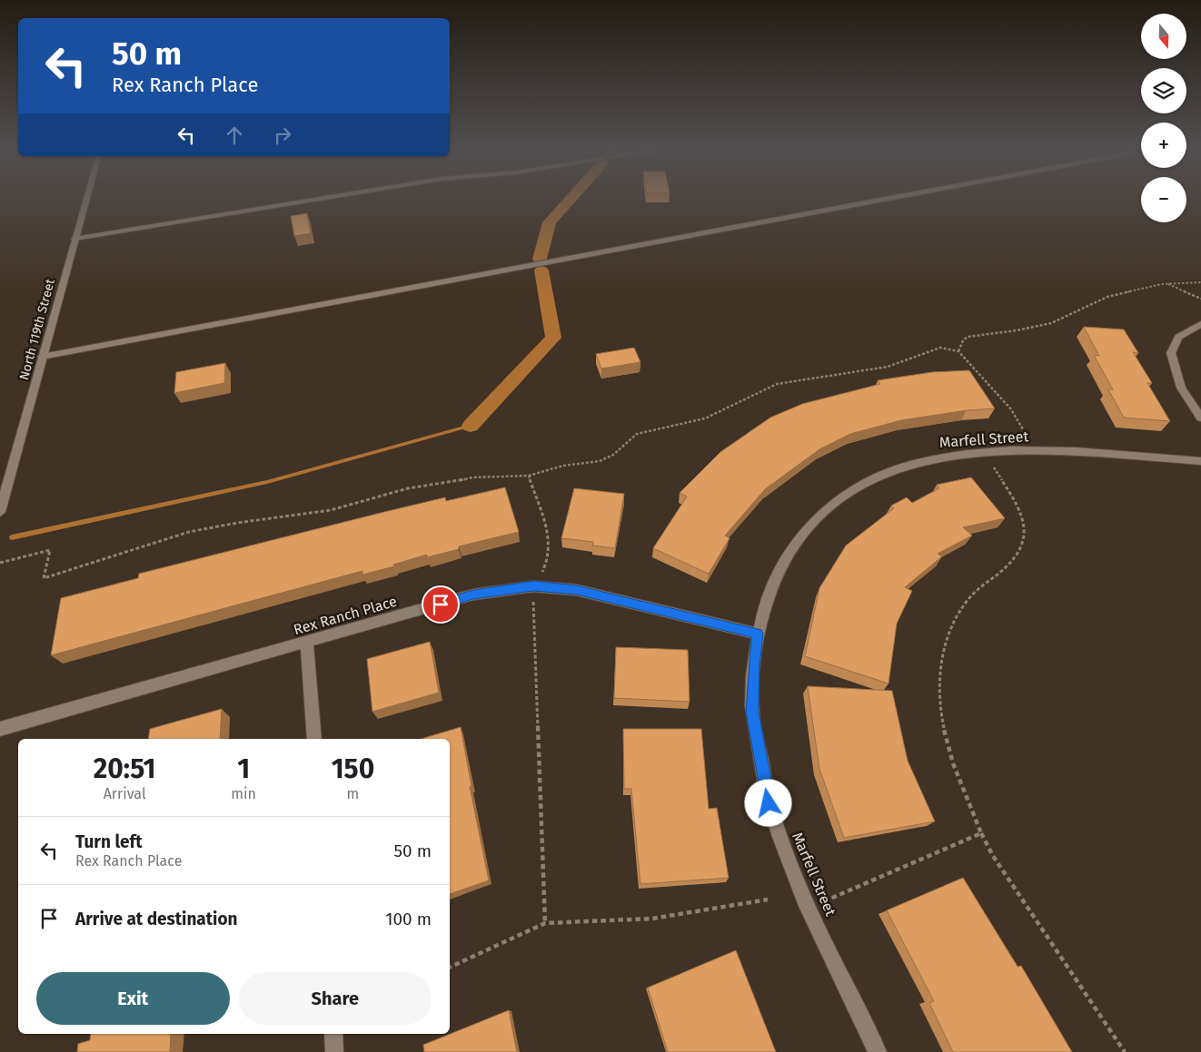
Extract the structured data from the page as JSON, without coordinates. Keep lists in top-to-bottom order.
{
  "streets": {
    "street": ["North 119th Street", "Marfell Street", "Rex Ranch Place"]
  },
  "crossings": [
    ["Marfell Street", "Rex Ranch Place"]
  ],
  "north": "bottom",
  "page": {
    "map_buttons": ["+", "−"],
    "turn": ["50 m", "Rex Ranch Place"],
    "eta": [
      "20:51",
      "Arrival",
      "1",
      "min",
      "150",
      "m"
    ],
    "list": [
      {
        "name": "Turn left",
        "note": "Rex Ranch Place",
        "value": "50 m"
      },
      {
        "name": "Arrive at destination",
        "value": "100 m"
      }
    ],
    "buttons": ["Exit", "Share"]
  }
}
